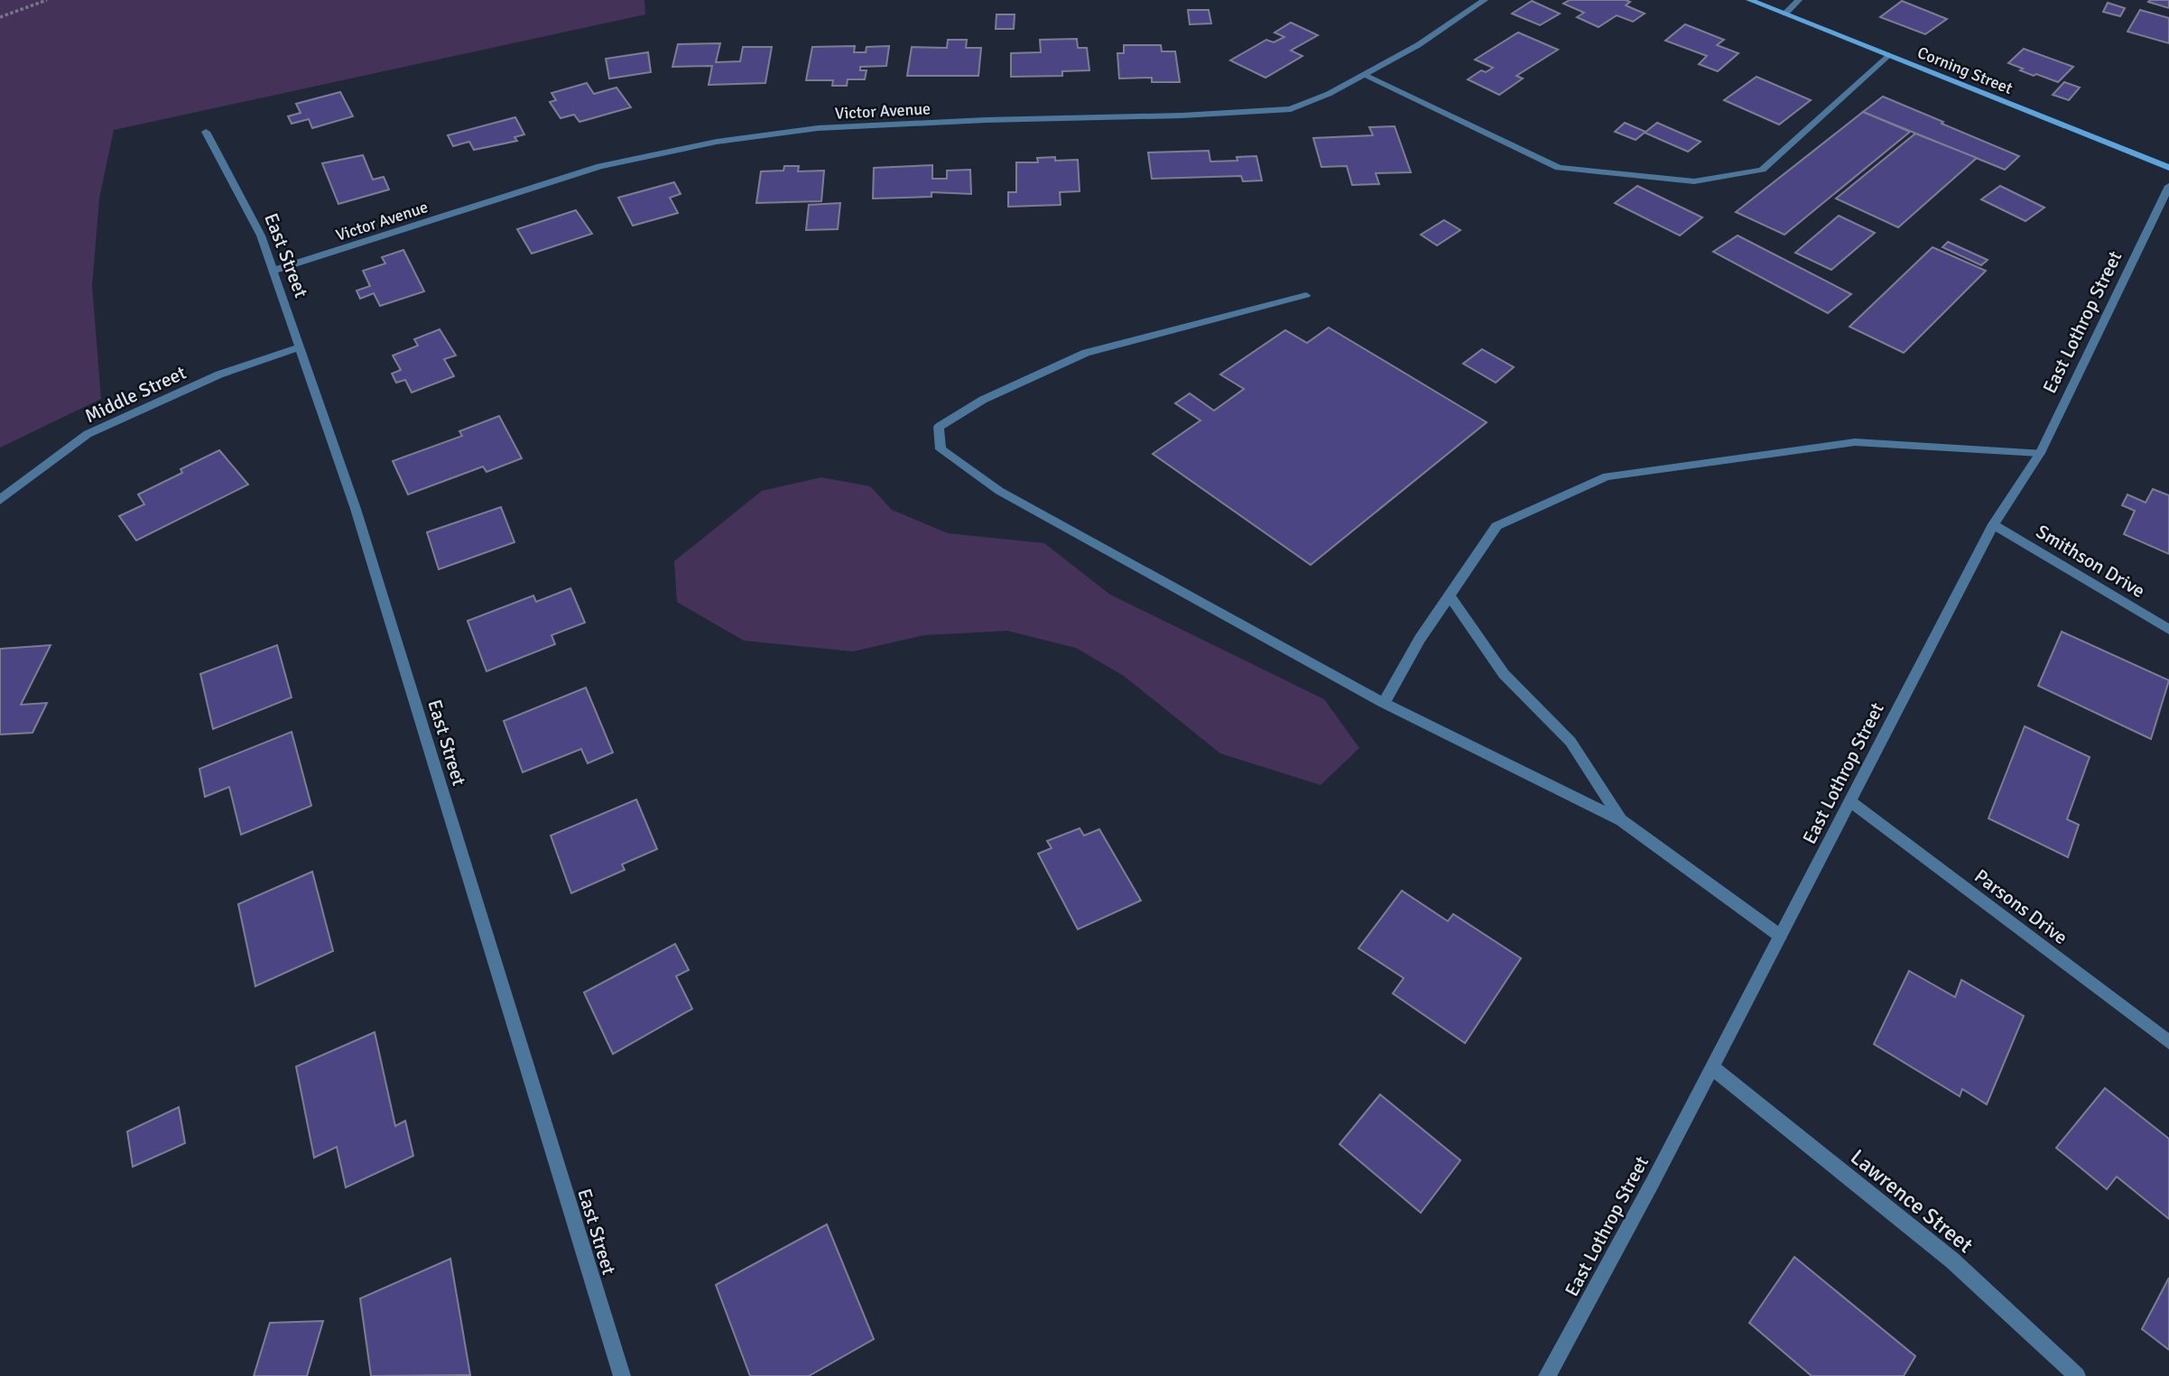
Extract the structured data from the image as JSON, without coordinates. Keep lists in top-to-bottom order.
{
  "streets": {
    "street": [
      "Corning Street",
      "Victor Avenue",
      "East Street",
      "East Lothrop Street",
      "Middle Street",
      "Smithson Drive",
      "Parsons Drive",
      "Lawrence Street"
    ]
  },
  "crossings": [
    ["Victor Avenue", "East Street"],
    ["East Street", "Middle Street"],
    ["East Lothrop Street", "Smithson Drive"],
    ["East Lothrop Street", "Parsons Drive"],
    ["East Lothrop Street", "Lawrence Street"]
  ]
}
